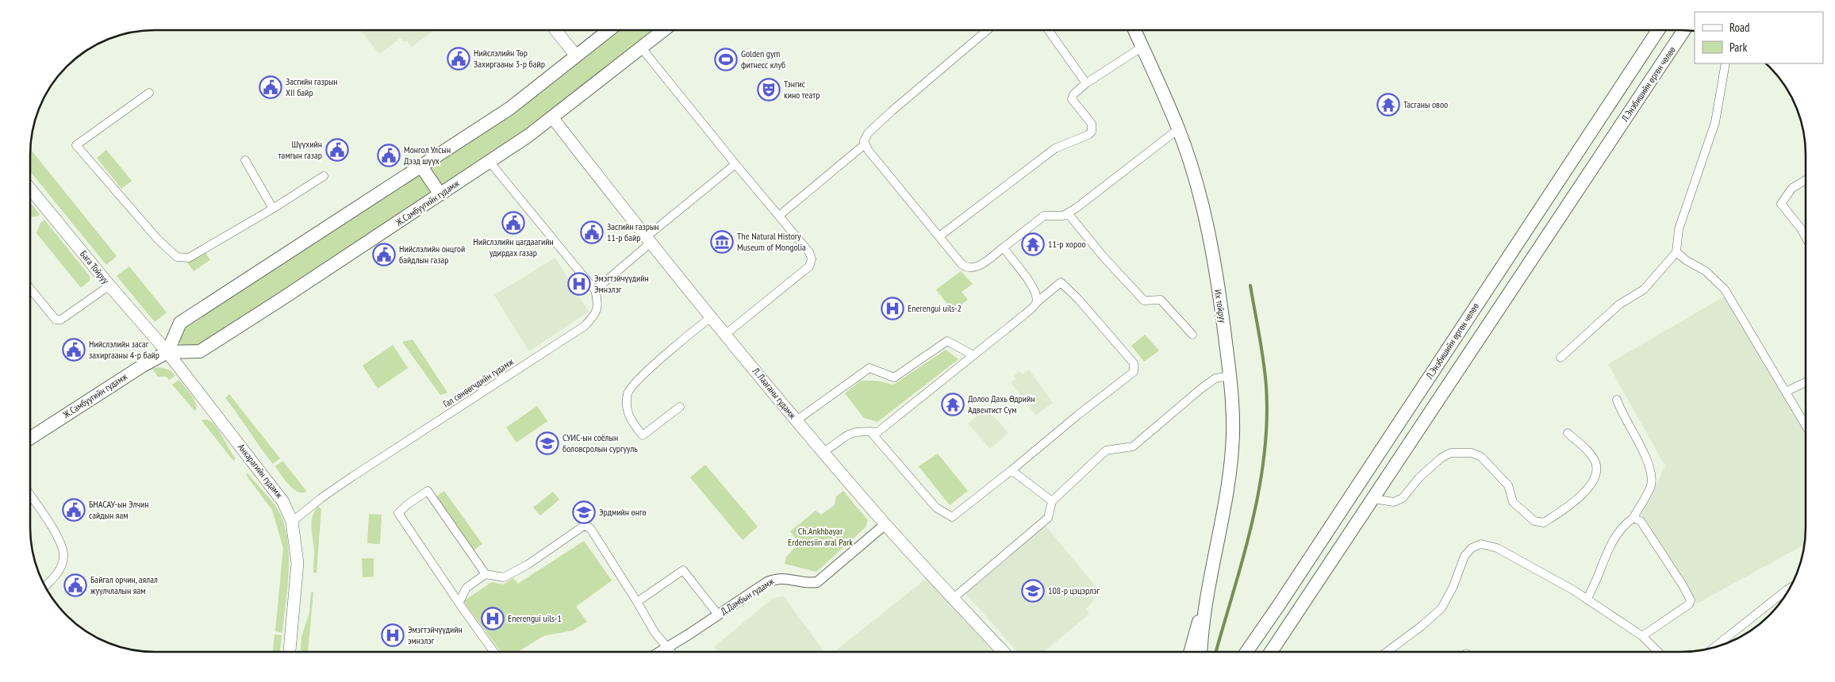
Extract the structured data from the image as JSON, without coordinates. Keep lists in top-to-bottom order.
{
  "streets": {
    "main road": [
      "Л.Энэбишийн өргөн чөлөө",
      "Ж.Самбуугийн гудамж",
      "Бага Тойруу",
      "Их тойруу",
      "Л. Лааганы гудамж",
      "Анкарагийн гудамж"
    ],
    "street": ["Гал сөнөөгчдийн гудамж", "Д.Дамбын гудамж"]
  },
  "crossings": [
    ["Ж.Самбуугийн гудамж", "Бага Тойруу"],
    ["Ж.Самбуугийн гудамж", "Л. Лааганы гудамж"],
    ["Ж.Самбуугийн гудамж", "Анкарагийн гудамж"],
    ["Бага Тойруу", "Анкарагийн гудамж"],
    ["Гал сөнөөгчдийн гудамж", "Анкарагийн гудамж"],
    ["Л. Лааганы гудамж", "Д.Дамбын гудамж"]
  ],
  "parks": ["Ch.Ankhbayar Erdenesiin aral Park"],
  "places": {
    "public building": [
      "Нийслэлийн Төр Захиргааны 3-р байр",
      "Засгийн газрын XII байр",
      "Шүүхийн тамгын газар",
      "Монгол Улсын Дээд шүүх",
      "Нийслэлийн цагдаагийн удирдах газар",
      "Засгийн газрын 11-р байр",
      "Нийслэлийн онцгой байдлын газар",
      "Нийслэлийн засаг захиргааны 4-р байр",
      "БНАСАУ-ын Элчин сайдын яам",
      "Байгал орчин, аялал жуулчлалын яам"
    ],
    "sports": ["Golden gym фитнесс клуб"],
    "theatre": ["Тэнгис кино театр"],
    "temple": ["Тасганы овоо", "11-р хороо", "Долоо Дахь Өдрийн Адвентист Сүм"],
    "museum": ["The Natural History Museum of Mongolia"],
    "hospital": [
      "Эмэгтэйчүүдийн Эмнэлэг",
      "Enerengui uils-2",
      "Enerengui uils-1",
      "Эмэгтэйчүүдийн эмнэлэг"
    ],
    "school or university": ["СУИС-ын соёлын боловсролын сургууль", "Эрдмийн өнгө", "108-р цэцэрлэг"]
  },
  "legend": ["Road", "Park"]
}
